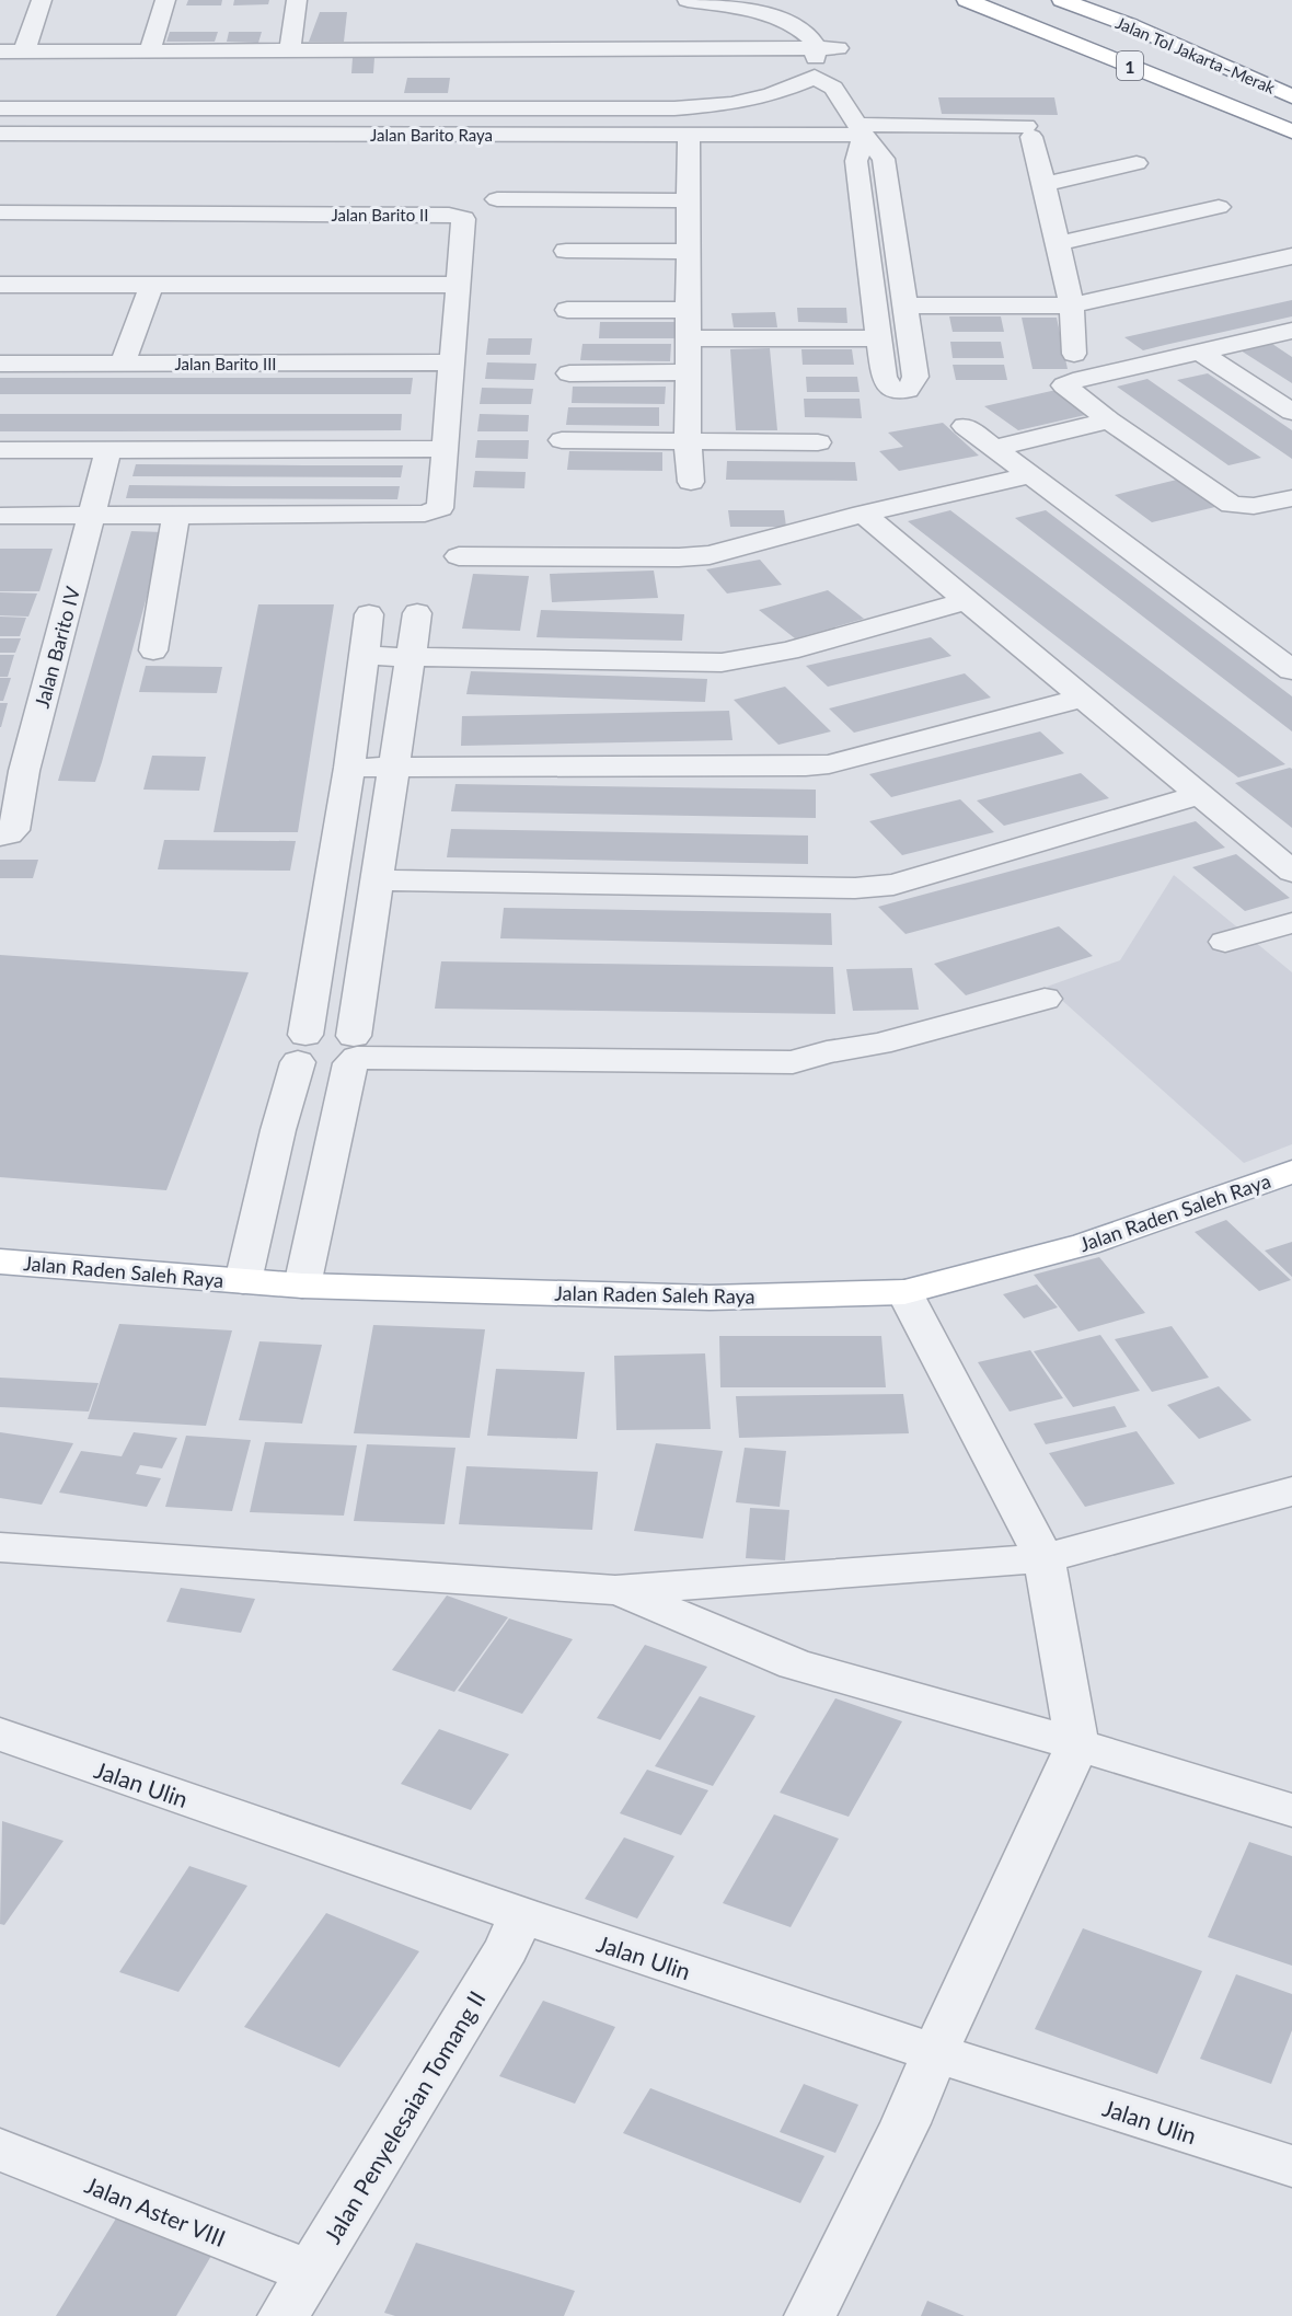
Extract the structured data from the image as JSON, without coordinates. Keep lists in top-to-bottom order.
{
  "streets": {
    "main road": ["Jalan Tol Jakarta–Merak", "1", "Jalan Raden Saleh Raya"],
    "street": [
      "Jalan Barito Raya",
      "Jalan Barito II",
      "Jalan Barito III",
      "Jalan Barito IV",
      "Jalan Ulin",
      "Jalan Penyelesaian Tomang II",
      "Jalan Aster VIII"
    ]
  },
  "crossings": [
    ["Jalan Barito II", "Jalan Barito III"],
    ["Jalan Ulin", "Jalan Penyelesaian Tomang II"],
    ["Jalan Penyelesaian Tomang II", "Jalan Aster VIII"]
  ]
}
